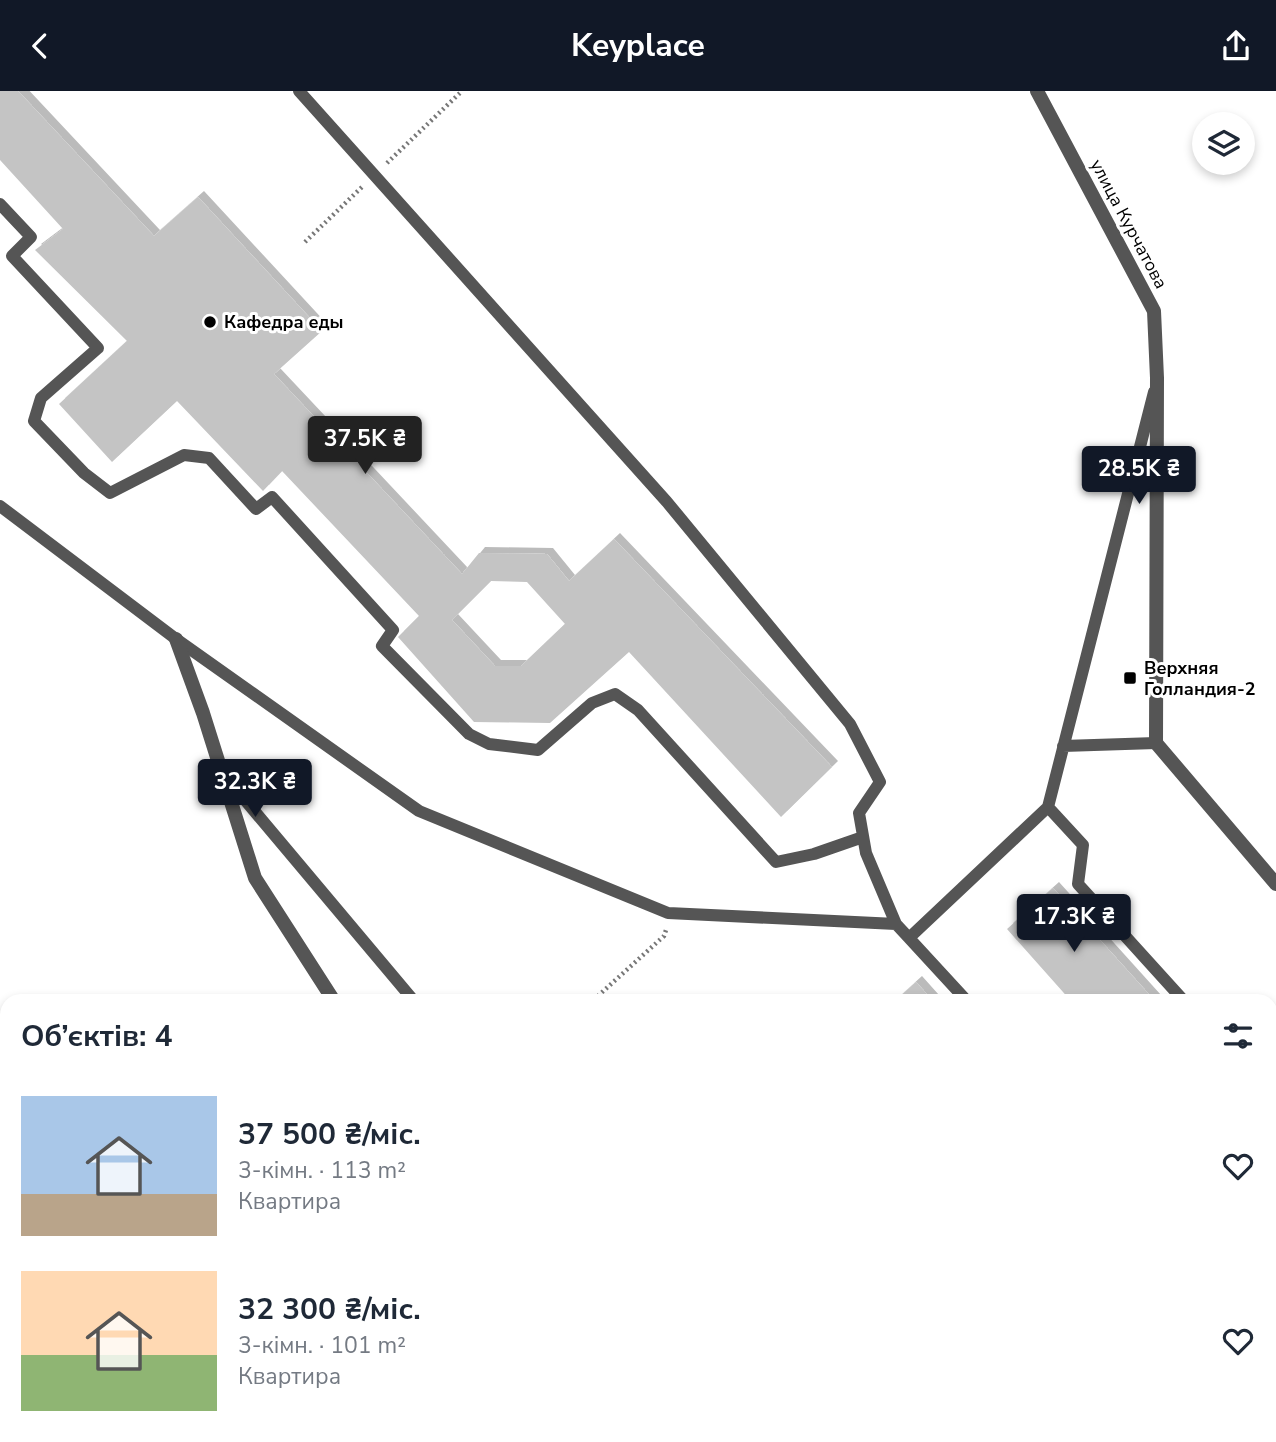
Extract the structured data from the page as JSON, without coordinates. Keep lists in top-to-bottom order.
{
  "streets": {
    "street": ["улица Курчатова"]
  },
  "places": {
    "other": ["Кафедра еды"],
    "transit": ["Верхняя Голландия-2"]
  },
  "page": {
    "header": "Keyplace",
    "price": [
      "37.5K ₴",
      "28.5K ₴",
      "32.3K ₴",
      "17.3K ₴"
    ],
    "heading": "Об’єктів: 4",
    "list": [
      {
        "name": "37 500 ₴/міс.",
        "note": "3-кімн. · 113 m² · Квартира"
      },
      {
        "name": "32 300 ₴/міс.",
        "note": "3-кімн. · 101 m² · Квартира"
      }
    ]
  }
}
